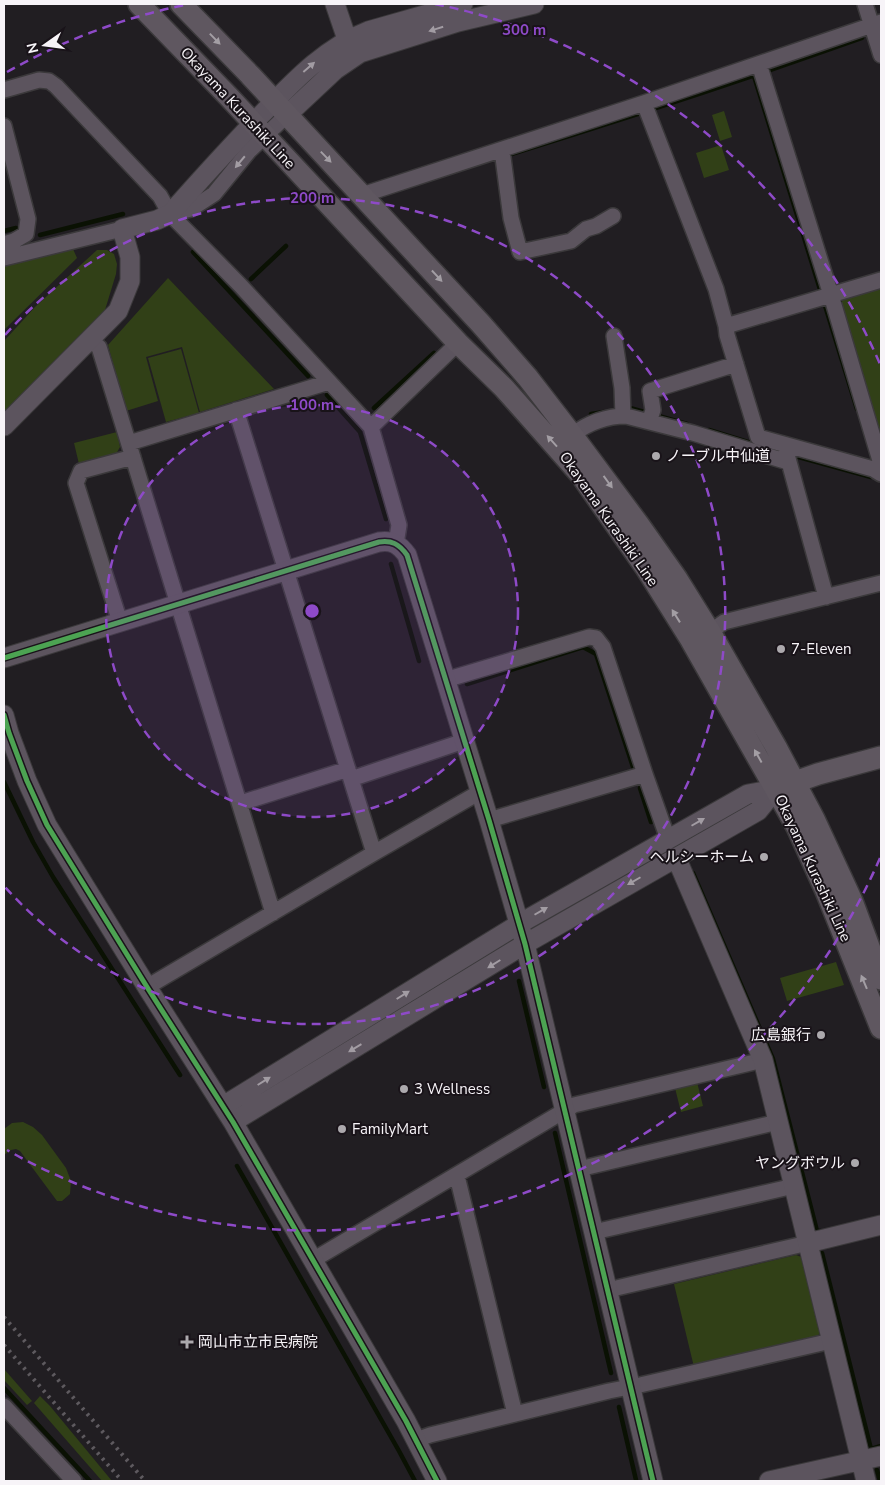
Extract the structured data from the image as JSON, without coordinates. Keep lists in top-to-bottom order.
{
  "streets": {
    "main road": ["Okayama Kurashiki Line"]
  },
  "places": {
    "other": [
      "ノーブル中仙道",
      "7-Eleven",
      "ヘルシーホーム",
      "広島銀行",
      "3 Wellness",
      "FamilyMart",
      "ヤングボウル"
    ],
    "health": ["岡山市立市民病院"]
  },
  "north": "left",
  "rings": ["300 m", "200 m", "100 m"]
}
